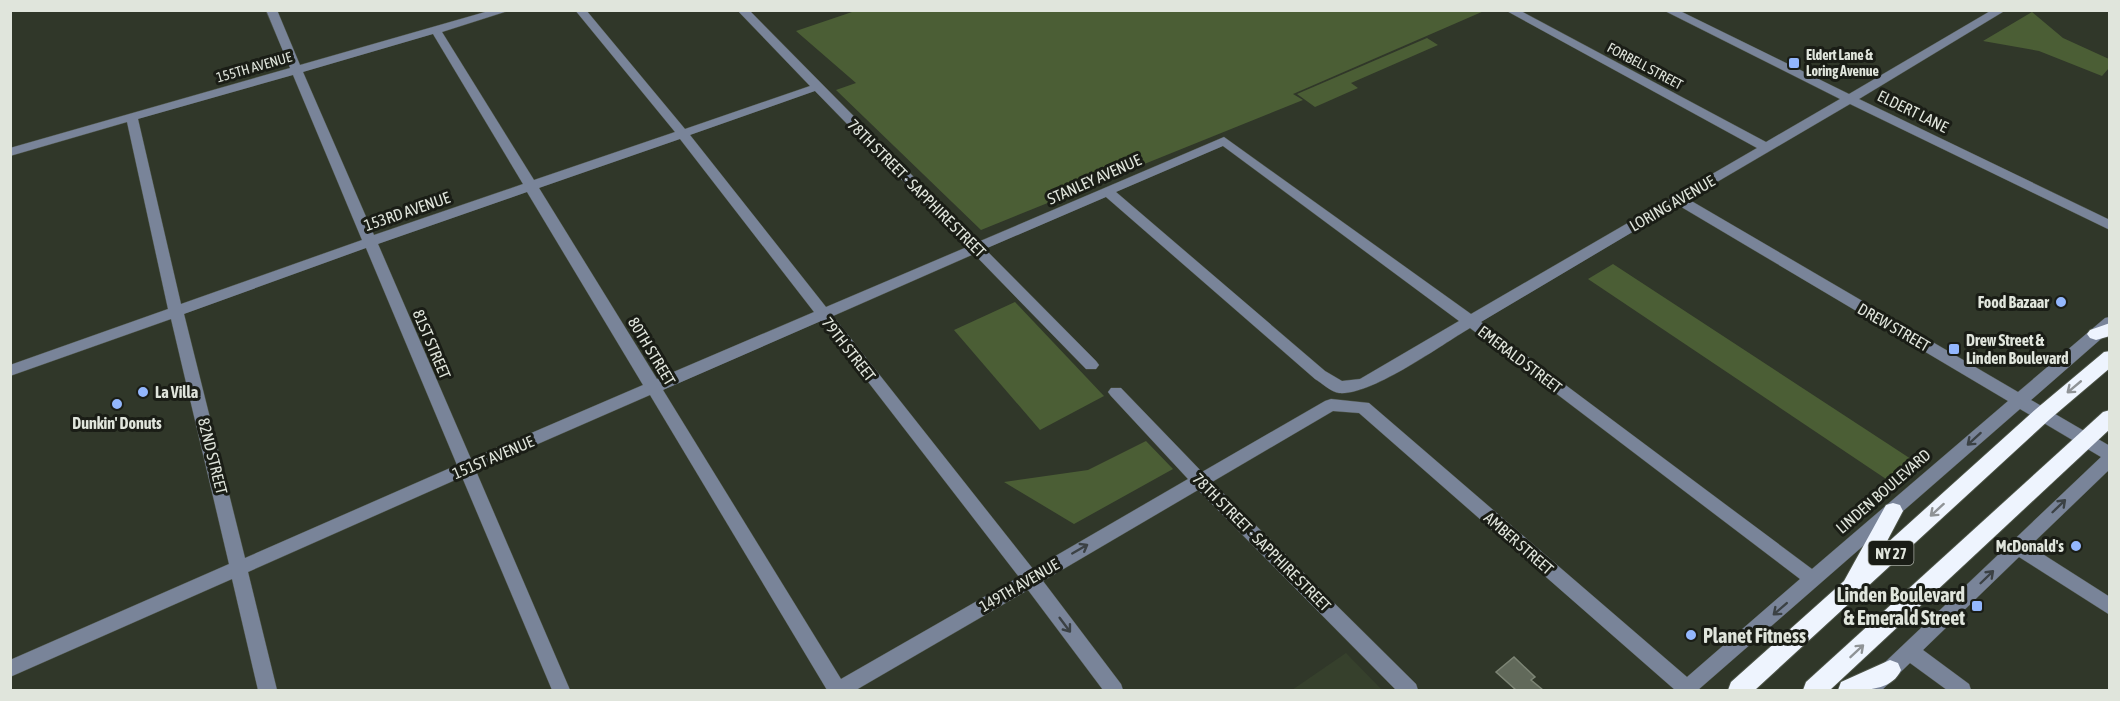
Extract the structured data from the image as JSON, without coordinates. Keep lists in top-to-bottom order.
{
  "streets": {
    "highway": ["NY 27"],
    "street": [
      "FORBELL STREET",
      "155TH AVENUE",
      "ELDERT LANE",
      "STANLEY AVENUE",
      "78TH STREET - SAPPHIRE STREET",
      "LORING AVENUE",
      "153RD AVENUE",
      "DREW STREET",
      "81ST STREET",
      "79TH STREET",
      "80TH STREET",
      "EMERALD STREET",
      "82ND STREET",
      "151ST AVENUE",
      "LINDEN BOULEVARD",
      "AMBER STREET",
      "149TH AVENUE"
    ]
  },
  "crossings": [
    ["FORBELL STREET", "LORING AVENUE"],
    ["155TH AVENUE", "81ST STREET"],
    ["155TH AVENUE", "80TH STREET"],
    ["155TH AVENUE", "82ND STREET"],
    ["ELDERT LANE", "LORING AVENUE"],
    ["STANLEY AVENUE", "78TH STREET - SAPPHIRE STREET"],
    ["STANLEY AVENUE", "LORING AVENUE"],
    ["STANLEY AVENUE", "EMERALD STREET"],
    ["STANLEY AVENUE", "151ST AVENUE"],
    ["78TH STREET - SAPPHIRE STREET", "153RD AVENUE"],
    ["78TH STREET - SAPPHIRE STREET", "151ST AVENUE"],
    ["78TH STREET - SAPPHIRE STREET", "AMBER STREET"],
    ["78TH STREET - SAPPHIRE STREET", "149TH AVENUE"],
    ["LORING AVENUE", "DREW STREET"],
    ["LORING AVENUE", "EMERALD STREET"],
    ["153RD AVENUE", "81ST STREET"],
    ["153RD AVENUE", "79TH STREET"],
    ["153RD AVENUE", "80TH STREET"],
    ["153RD AVENUE", "82ND STREET"],
    ["DREW STREET", "LINDEN BOULEVARD"],
    ["DREW STREET", "NY 27"],
    ["81ST STREET", "151ST AVENUE"],
    ["79TH STREET", "151ST AVENUE"],
    ["79TH STREET", "149TH AVENUE"],
    ["80TH STREET", "151ST AVENUE"],
    ["80TH STREET", "149TH AVENUE"],
    ["EMERALD STREET", "LINDEN BOULEVARD"],
    ["82ND STREET", "151ST AVENUE"],
    ["LINDEN BOULEVARD", "AMBER STREET"],
    ["AMBER STREET", "149TH AVENUE"]
  ],
  "one_way": ["149TH AVENUE"],
  "places": {
    "transit": ["Eldert Lane & Loring Avenue", "Drew Street & Linden Boulevard", "Linden Boulevard & Emerald Street"],
    "other": [
      "Food Bazaar",
      "La Villa",
      "Dunkin' Donuts",
      "McDonald's",
      "Planet Fitness"
    ]
  }
}
